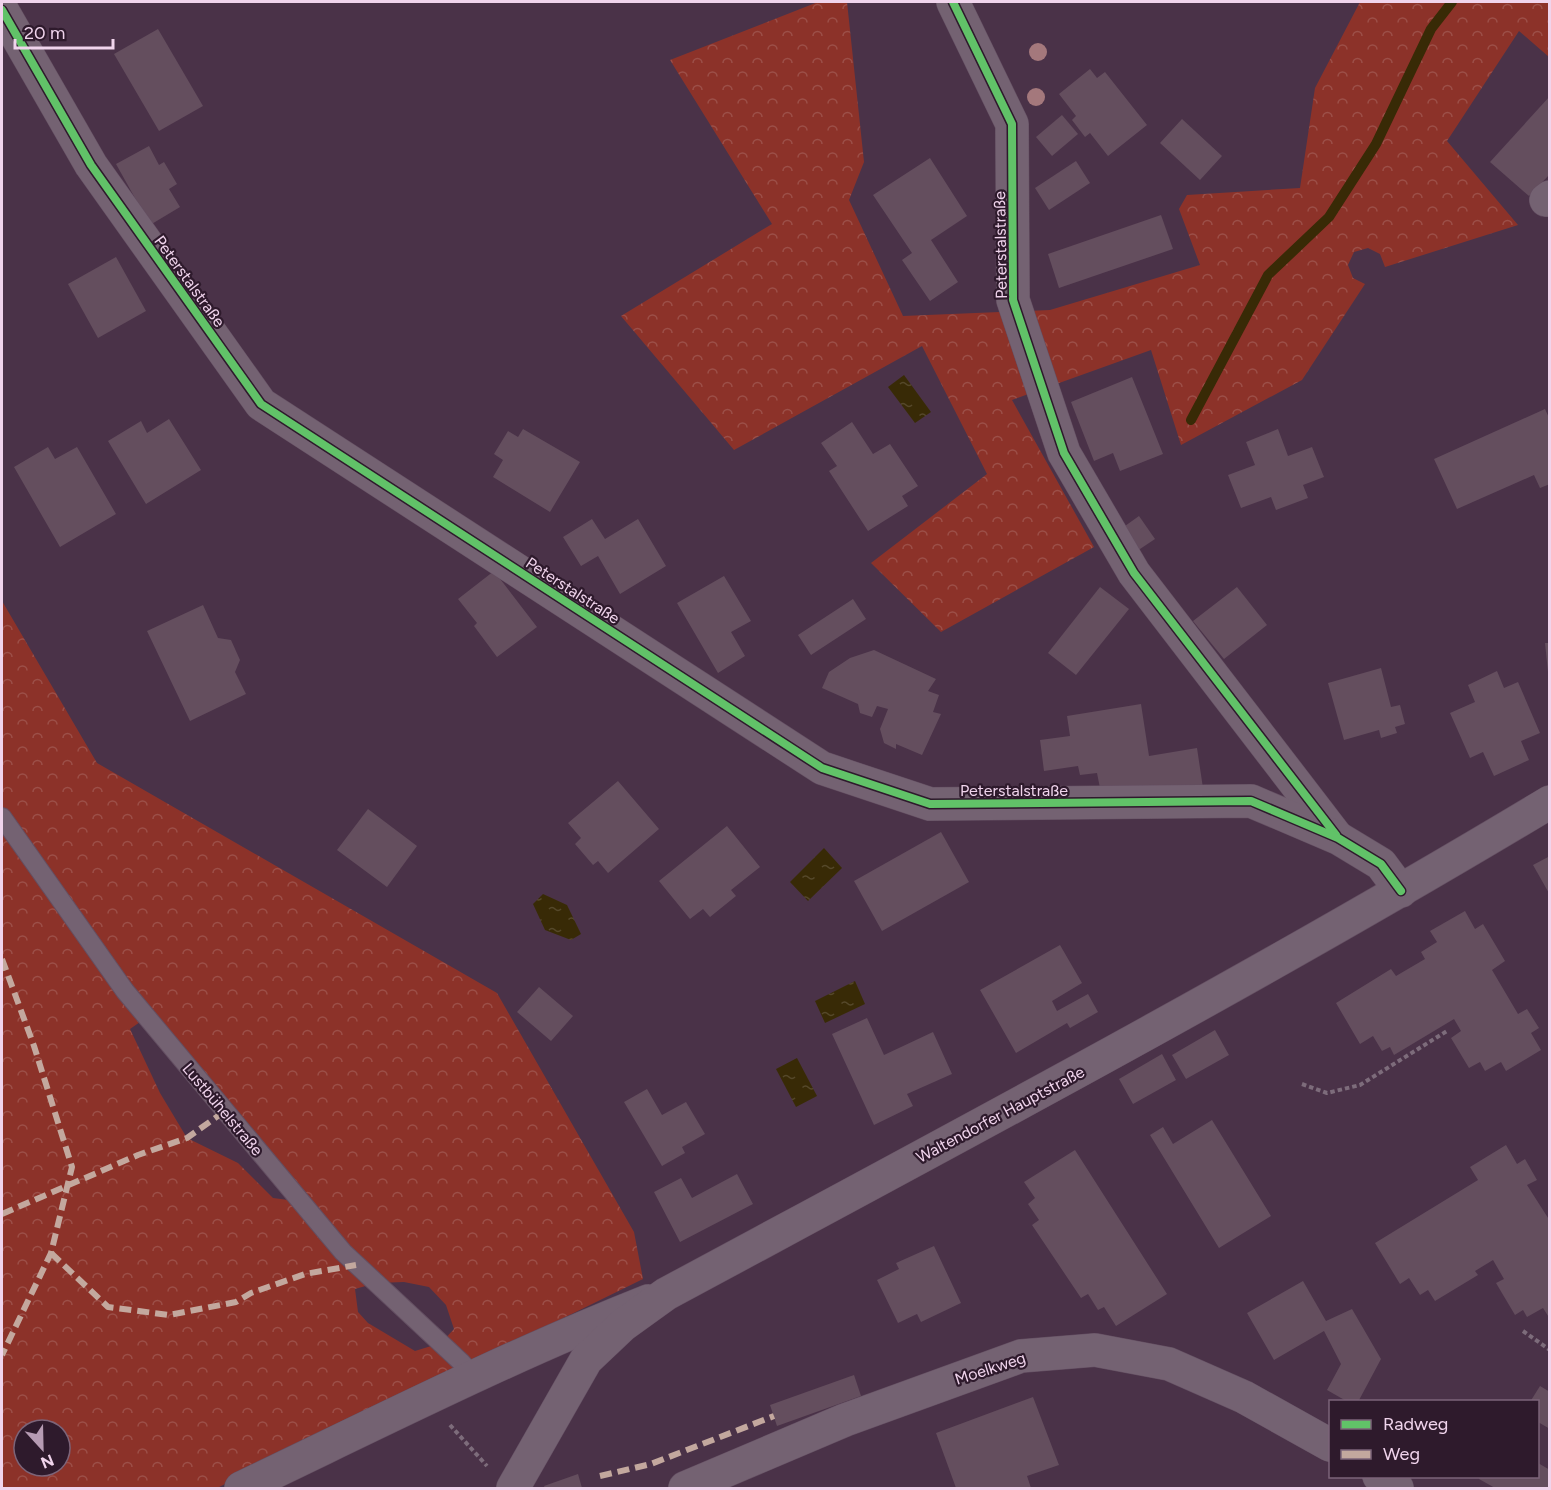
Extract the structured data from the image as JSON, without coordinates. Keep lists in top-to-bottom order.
{
  "streets": {
    "street": ["Peterstalstraße", "Waltendorfer Hauptstraße", "Moelkweg"],
    "lane": ["Lustbühelstraße"]
  },
  "crossings": [
    ["Peterstalstraße", "Waltendorfer Hauptstraße"]
  ],
  "legend": ["Radweg", "Weg"],
  "scale_bar": "20 m",
  "north": "bottom"
}
